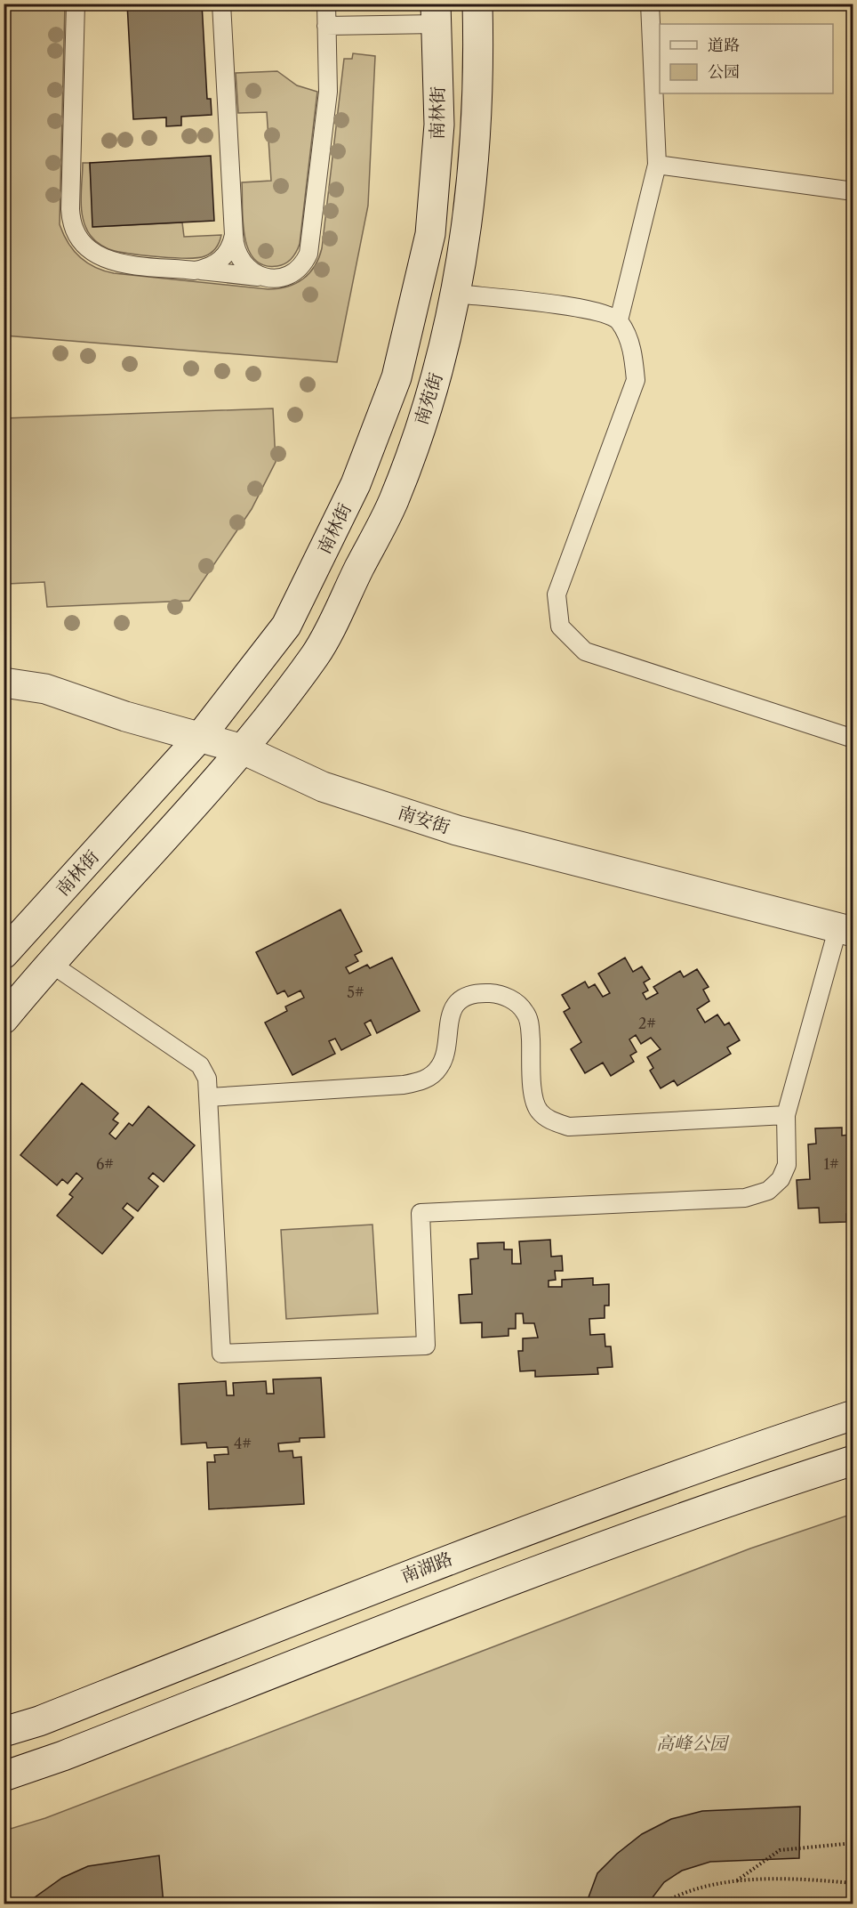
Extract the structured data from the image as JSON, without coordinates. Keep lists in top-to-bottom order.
{
  "streets": {
    "main road": [
      "南林街",
      "南苑街",
      "南安街",
      "南湖路"
    ]
  },
  "crossings": [
    ["南林街", "南安街"],
    ["南苑街", "南安街"]
  ],
  "parks": ["高峰公园"],
  "house_numbers": [
    "5#",
    "2#",
    "6#",
    "1#",
    "4#"
  ],
  "legend": ["道路", "公园"]
}
